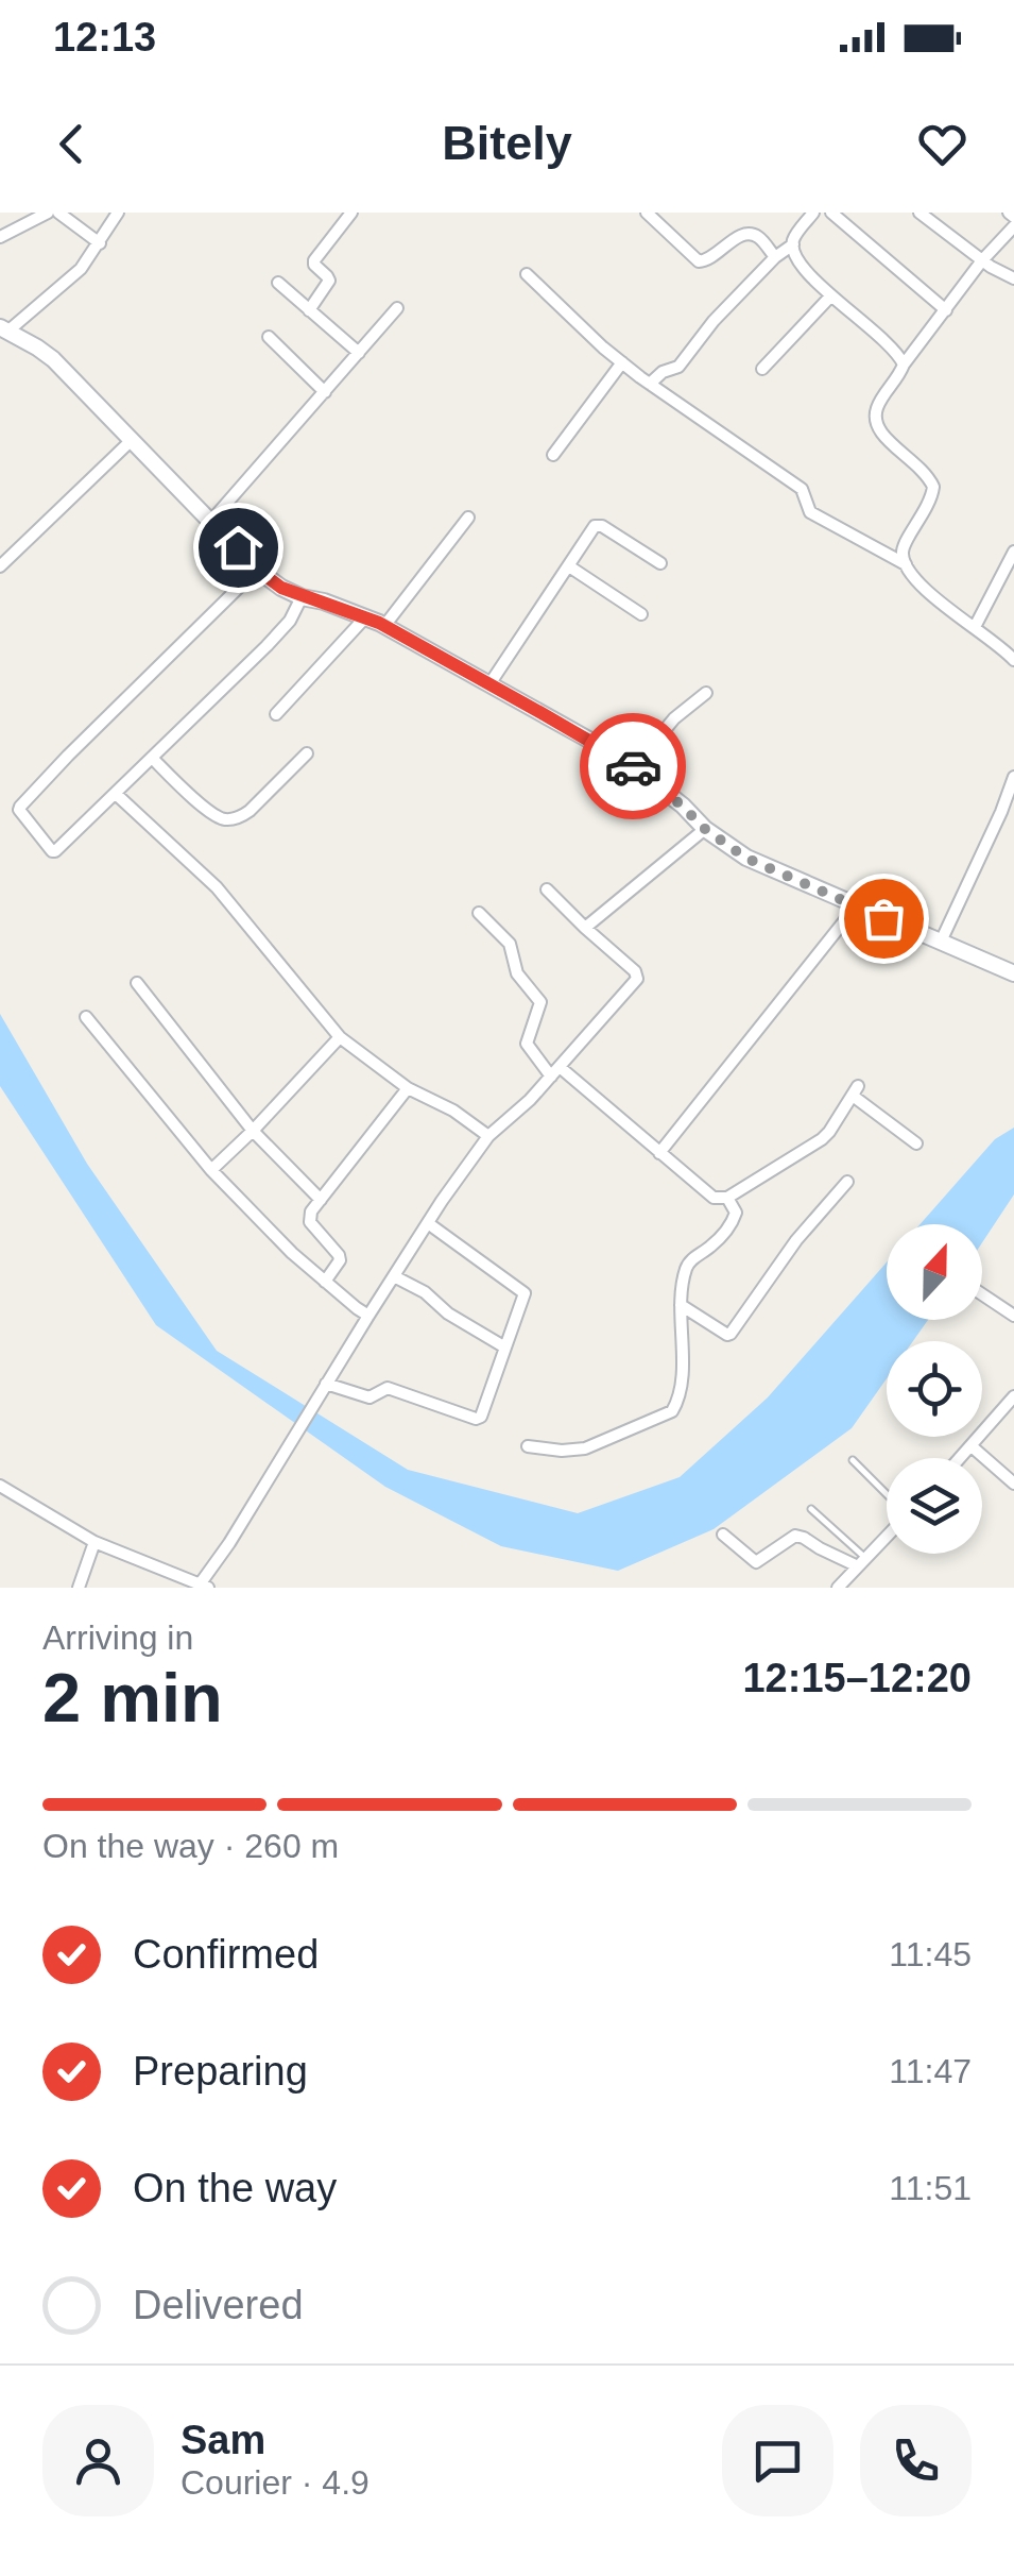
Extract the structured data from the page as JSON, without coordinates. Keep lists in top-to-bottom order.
{
  "north": "top",
  "page": {
    "status": "12:13",
    "header": "Bitely",
    "heading": ["2 min", "Arriving in", "12:15–12:20"],
    "panel": ["Sam", "Courier · 4.9"],
    "bar": "On the way · 260 m",
    "list": [
      ["Confirmed", "11:45"],
      ["Preparing", "11:47"],
      ["On the way", "11:51"],
      "Delivered"
    ]
  }
}
